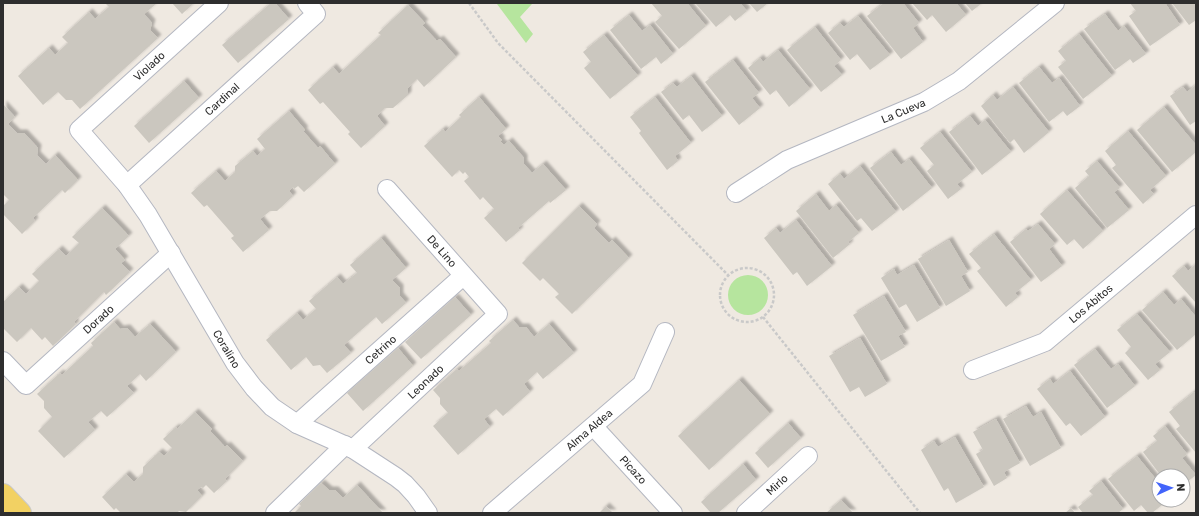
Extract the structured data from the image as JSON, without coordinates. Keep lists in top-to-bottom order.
{
  "streets": {
    "street": [
      "Violado",
      "Cardinal",
      "La Cueva",
      "De Lino",
      "Los Abitos",
      "Dorado",
      "Coralino",
      "Cetrino",
      "Leonado",
      "Alma Aldea",
      "Picazo",
      "Mirlo"
    ]
  },
  "crossings": [
    ["Violado", "Coralino"],
    ["Cardinal", "Coralino"],
    ["De Lino", "Cetrino"],
    ["De Lino", "Leonado"],
    ["Dorado", "Coralino"],
    ["Coralino", "Cetrino"],
    ["Coralino", "Leonado"],
    ["Alma Aldea", "Picazo"]
  ],
  "north": "right"
}
